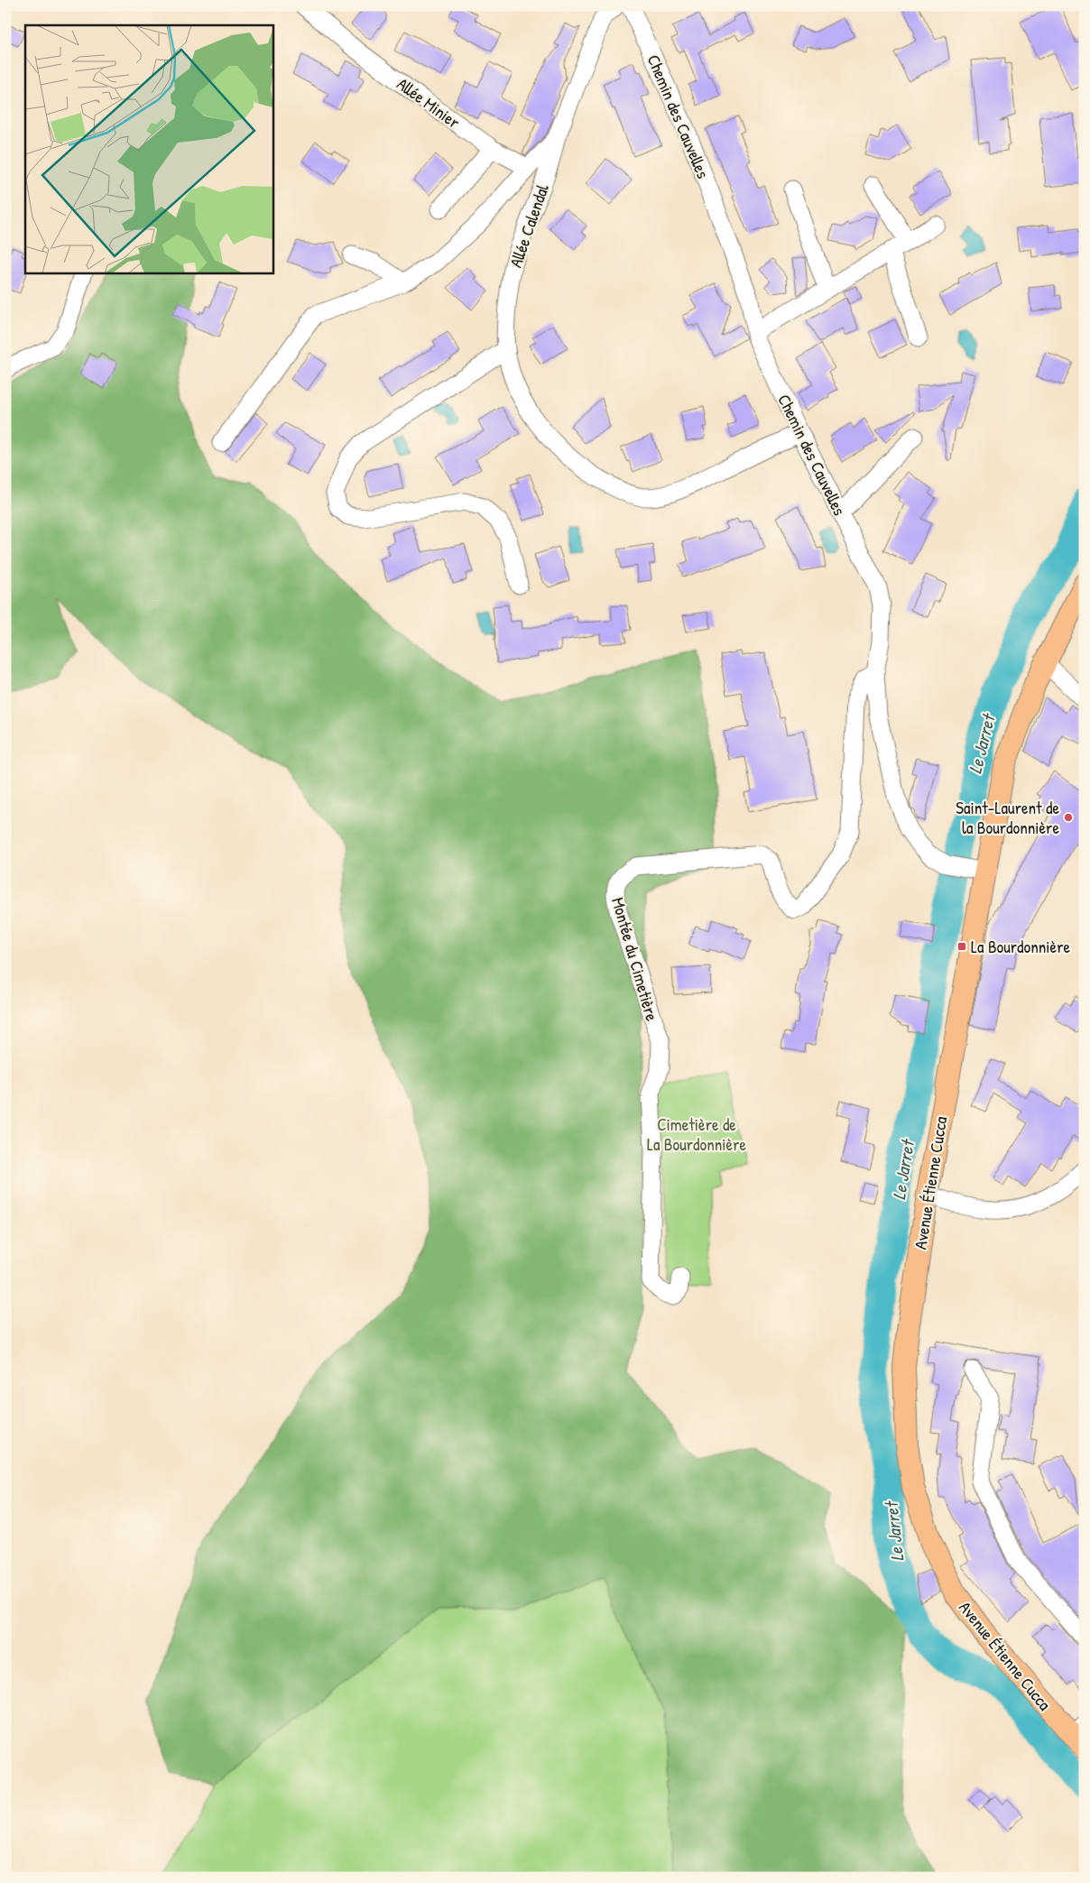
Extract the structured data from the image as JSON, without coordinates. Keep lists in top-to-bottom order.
{
  "streets": {
    "main road": ["Avenue Étienne Cucca"],
    "street": [
      "Allée Minier",
      "Chemin des Cauvelles",
      "Allée Calendal",
      "Montée du Cimetière"
    ]
  },
  "crossings": [
    ["Chemin des Cauvelles", "Allée Calendal"],
    ["Chemin des Cauvelles", "Montée du Cimetière"],
    ["Chemin des Cauvelles", "Avenue Étienne Cucca"]
  ],
  "water": ["Le Jarret"],
  "parks": ["Cimetière de La Bourdonnière"],
  "places": {
    "other": ["Saint-Laurent de la Bourdonnière"],
    "transit": ["La Bourdonnière"]
  }
}
